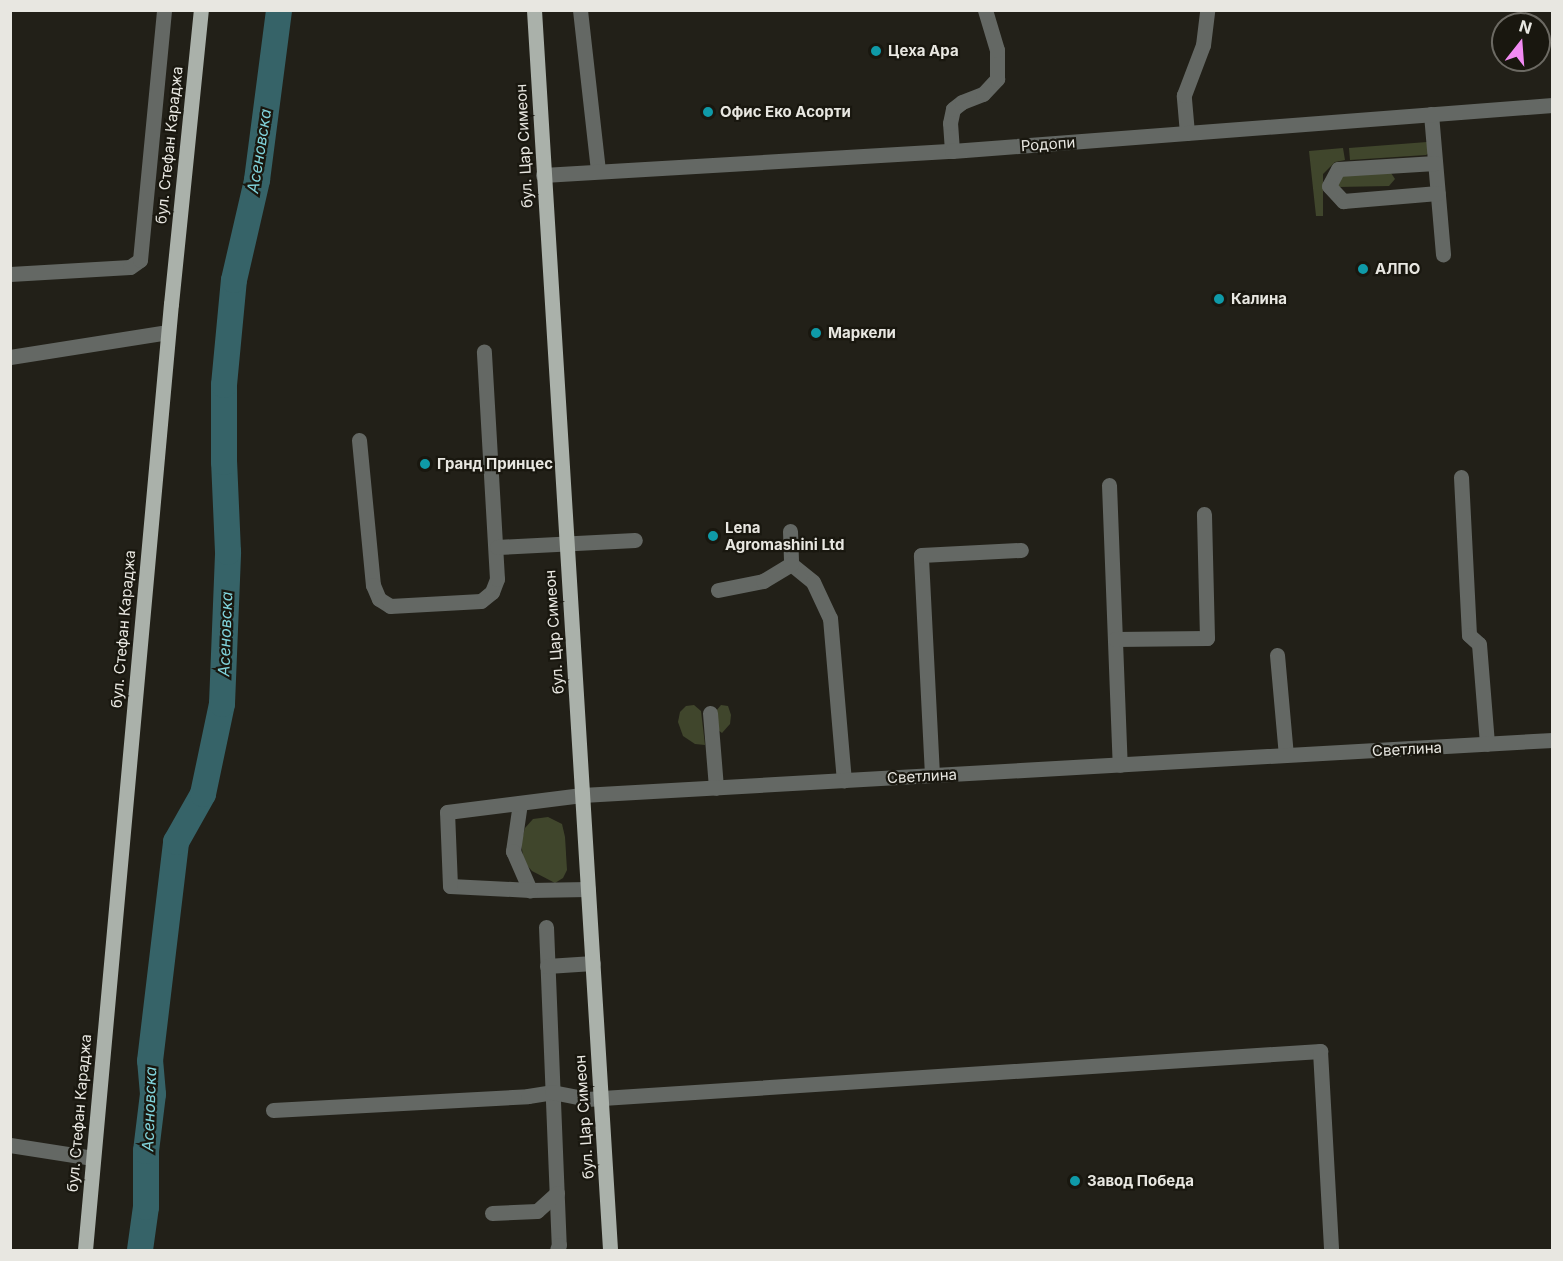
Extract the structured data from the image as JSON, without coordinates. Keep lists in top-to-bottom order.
{
  "streets": {
    "main road": ["бул. Стефан Караджа", "бул. Цар Симеон"],
    "street": ["Родопи", "Светлина"]
  },
  "crossings": [
    ["Родопи", "бул. Цар Симеон"],
    ["бул. Цар Симеон", "Светлина"]
  ],
  "water": ["Асеновска"],
  "places": [
    "Цеха Ара",
    "Офис Еко Асорти",
    "АЛПО",
    "Калина",
    "Маркели",
    "Гранд Принцес",
    "Lena Agromashini Ltd",
    "Завод Победа"
  ],
  "north": "top"
}
